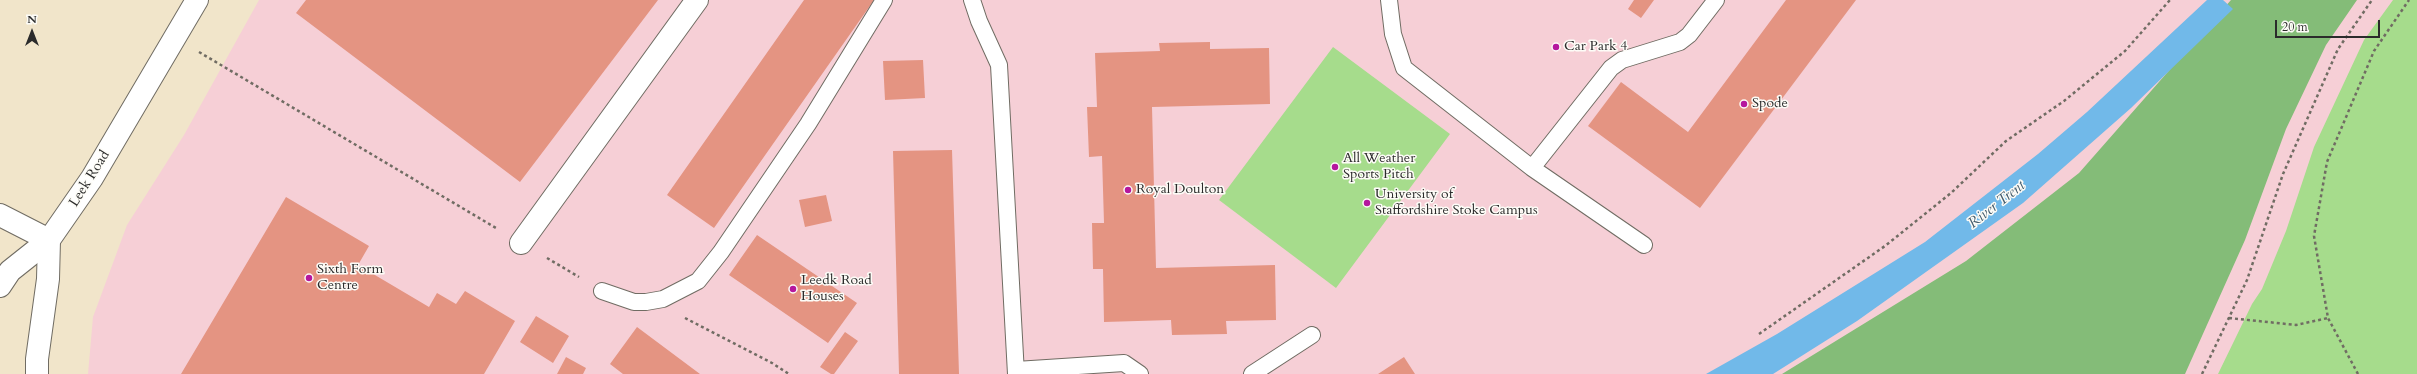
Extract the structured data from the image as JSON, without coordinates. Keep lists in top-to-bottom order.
{
  "streets": {
    "main road": ["Leek Road"]
  },
  "water": ["River Trent"],
  "places": [
    "Car Park 4",
    "Spode",
    "All Weather Sports Pitch",
    "Royal Doulton",
    "University of Staffordshire Stoke Campus",
    "Sixth Form Centre",
    "Leedk Road Houses"
  ],
  "scale_bar": "20 m",
  "north": "top"
}
